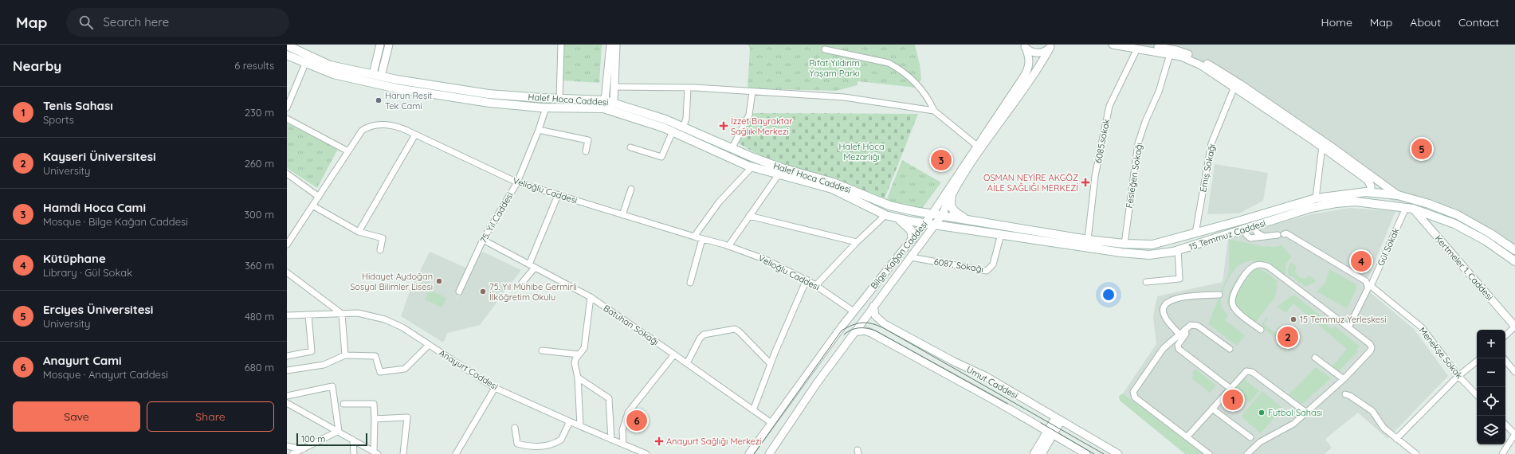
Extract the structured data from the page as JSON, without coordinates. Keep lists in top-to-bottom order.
{
  "streets": {
    "main road": ["Halef Hoca Caddesi", "15 Temmuz Caddesi"],
    "street": [
      "6085.sokak",
      "Emiş Sokağı",
      "Fesleğen Sokağı",
      "Velioğlu Caddesi",
      "75. Yıl Caddesi",
      "Gül Sokak",
      "Bilge Kağan Caddesi",
      "6087. Sokağı",
      "Kertmeler 1. Caddesi",
      "Batuhan Sokağı",
      "Menekşe Sokak",
      "Anayurt Caddesi",
      "Umut Caddesi"
    ]
  },
  "crossings": [
    ["Halef Hoca Caddesi", "75. Yıl Caddesi"],
    ["Halef Hoca Caddesi", "15 Temmuz Caddesi"],
    ["Halef Hoca Caddesi", "Bilge Kağan Caddesi"],
    ["6085.sokak", "15 Temmuz Caddesi"],
    ["Emiş Sokağı", "15 Temmuz Caddesi"],
    ["Fesleğen Sokağı", "15 Temmuz Caddesi"],
    ["Velioğlu Caddesi", "75. Yıl Caddesi"],
    ["Velioğlu Caddesi", "Bilge Kağan Caddesi"],
    ["75. Yıl Caddesi", "Batuhan Sokağı"],
    ["15 Temmuz Caddesi", "Gül Sokak"],
    ["15 Temmuz Caddesi", "Bilge Kağan Caddesi"],
    ["15 Temmuz Caddesi", "6087. Sokağı"],
    ["15 Temmuz Caddesi", "Kertmeler 1. Caddesi"],
    ["Gül Sokak", "Kertmeler 1. Caddesi"],
    ["Gül Sokak", "Menekşe Sokak"],
    ["Bilge Kağan Caddesi", "6087. Sokağı"],
    ["Bilge Kağan Caddesi", "Batuhan Sokağı"],
    ["Bilge Kağan Caddesi", "Umut Caddesi"]
  ],
  "parks": ["Rıfat Yıldırım Yaşam Parkı", "Halef Hoca Mezarlığı"],
  "places": {
    "other": [
      "Harun Reşit Tek Cami",
      "Hidayet Aydoğan Sosyal Bilimler Lisesi",
      "75. Yıl Mühibe Germirli İlköğretim Okulu",
      "15 Temmuz Yerleşkesi",
      "Futbol Sahası"
    ],
    "health": ["İzzet Bayraktar Sağlık Merkezi", "OSMAN NEYİRE AKGÖZ AİLE SAĞLIĞI MERKEZİ", "Anayurt Sağlığı Merkezi"]
  },
  "scale_bar": "100 m",
  "page": {
    "header": "Map",
    "search": "Search here",
    "nav": [
      "Home",
      "Map",
      "About",
      "Contact"
    ],
    "heading": ["Nearby", "6 results"],
    "list": [
      {
        "mark": "1",
        "name": "Tenis Sahası",
        "note": "Sports",
        "value": "230 m"
      },
      {
        "mark": "2",
        "name": "Kayseri Üniversitesi",
        "note": "University",
        "value": "260 m"
      },
      {
        "mark": "3",
        "name": "Hamdi Hoca Cami",
        "note": "Mosque · Bilge Kağan Caddesi",
        "value": "300 m"
      },
      {
        "mark": "4",
        "name": "Kütüphane",
        "note": "Library · Gül Sokak",
        "value": "360 m"
      },
      {
        "mark": "5",
        "name": "Erciyes Üniversitesi",
        "note": "University",
        "value": "480 m"
      },
      {
        "mark": "6",
        "name": "Anayurt Cami",
        "note": "Mosque · Anayurt Caddesi",
        "value": "680 m"
      }
    ],
    "pins": [
      "5",
      "3",
      "4",
      "2",
      "1",
      "6"
    ],
    "map_buttons": ["+", "−"],
    "buttons": ["Save", "Share"],
    "scale": "100 m"
  }
}
